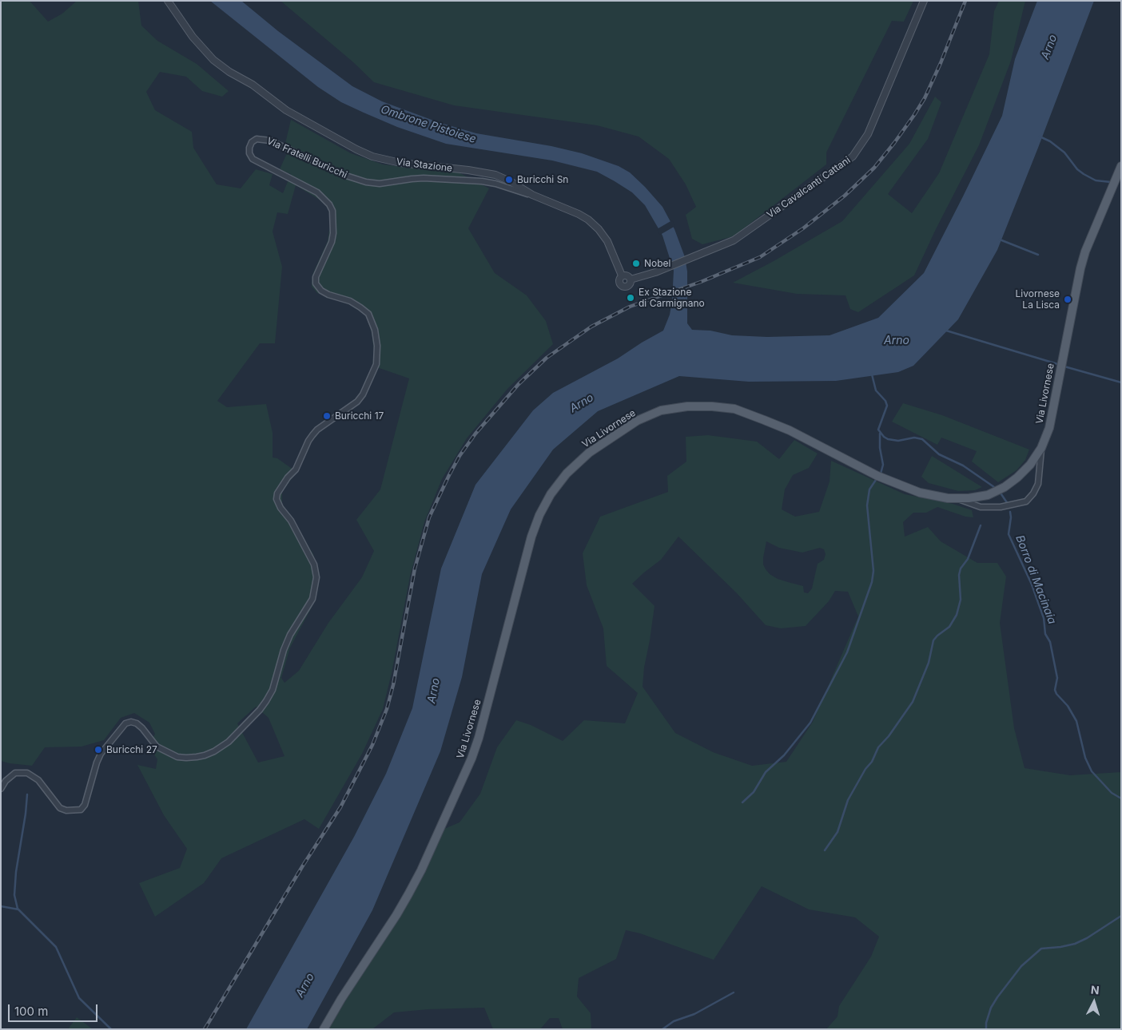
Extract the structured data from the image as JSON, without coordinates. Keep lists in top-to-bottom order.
{
  "streets": {
    "main road": ["Via Livornese"],
    "street": ["Via Fratelli Buricchi", "Via Stazione", "Via Cavalcanti Cattani"]
  },
  "crossings": [
    ["Via Fratelli Buricchi", "Via Stazione"],
    ["Via Stazione", "Via Cavalcanti Cattani"]
  ],
  "water": ["Arno", "Ombrone Pistoiese", "Borro di Macinaia"],
  "places": [
    "Buricchi Sn",
    "Nobel",
    "Ex Stazione di Carmignano",
    "Livornese La Lisca",
    "Buricchi 17",
    "Buricchi 27"
  ],
  "scale_bar": "100 m",
  "north": "top"
}
